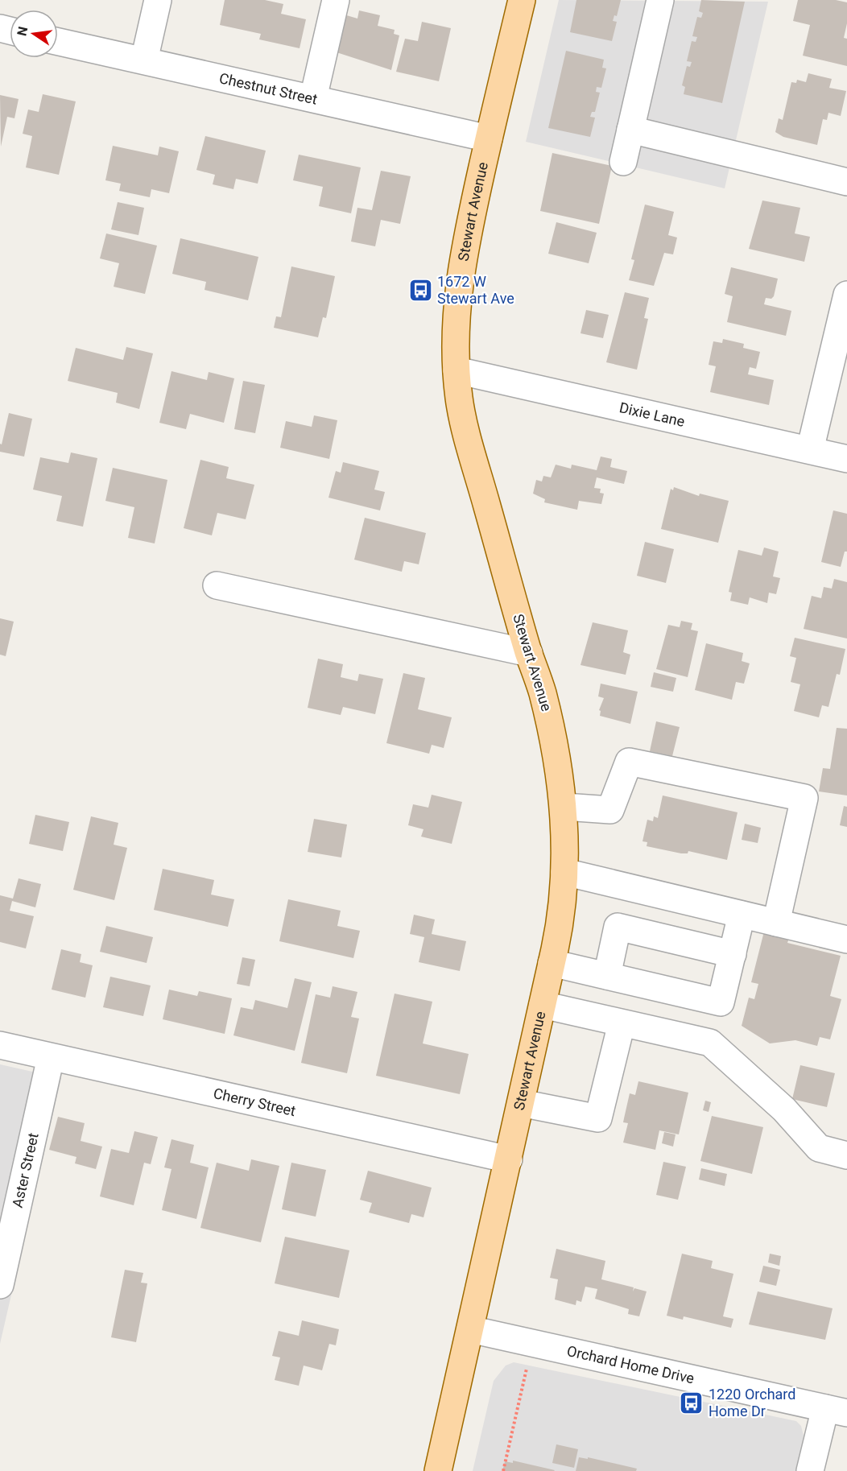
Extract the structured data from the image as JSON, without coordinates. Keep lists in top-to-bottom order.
{
  "streets": {
    "main road": ["Stewart Avenue"],
    "street": [
      "Chestnut Street",
      "Dixie Lane",
      "Cherry Street",
      "Aster Street",
      "Orchard Home Drive"
    ]
  },
  "crossings": [
    ["Chestnut Street", "Stewart Avenue"],
    ["Stewart Avenue", "Dixie Lane"],
    ["Stewart Avenue", "Cherry Street"],
    ["Stewart Avenue", "Orchard Home Drive"],
    ["Cherry Street", "Aster Street"]
  ],
  "places": {
    "bus stop": ["1672 W Stewart Ave", "1220 Orchard Home Dr"]
  },
  "north": "left"
}
